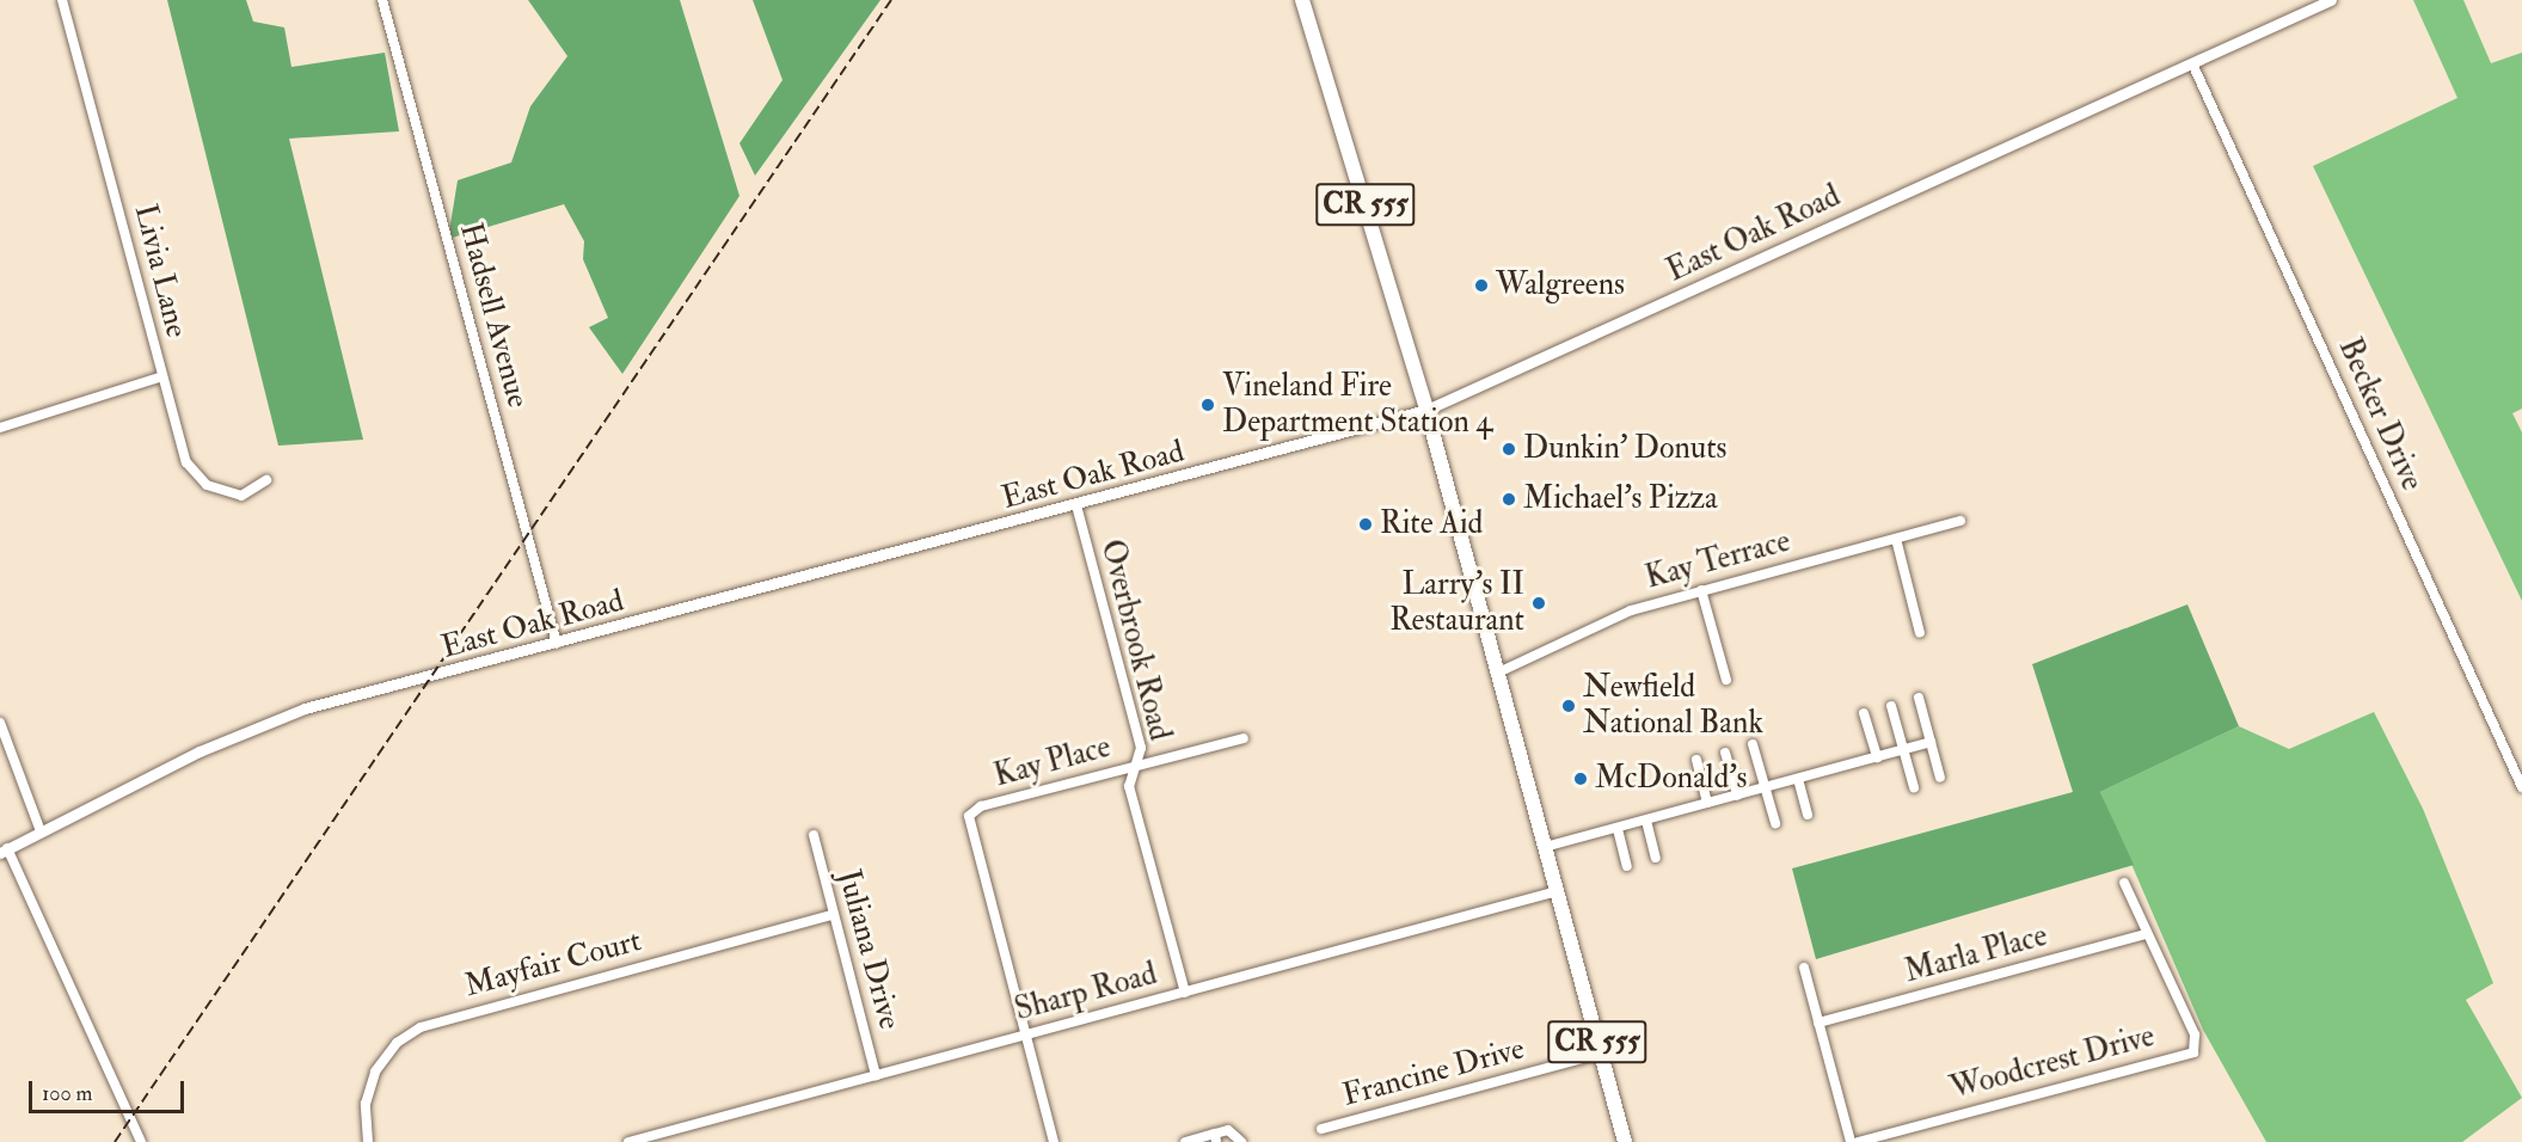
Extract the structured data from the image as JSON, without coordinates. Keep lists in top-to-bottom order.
{
  "streets": {
    "main road": ["CR 555"],
    "street": [
      "East Oak Road",
      "Livia Lane",
      "Hadsell Avenue",
      "Becker Drive",
      "Kay Terrace",
      "Overbrook Road",
      "Kay Place",
      "Juliana Drive",
      "Marla Place",
      "Mayfair Court",
      "Sharp Road",
      "Woodcrest Drive",
      "Francine Drive"
    ]
  },
  "crossings": [
    ["CR 555", "East Oak Road"],
    ["CR 555", "Kay Terrace"],
    ["CR 555", "Sharp Road"],
    ["CR 555", "Francine Drive"],
    ["East Oak Road", "Hadsell Avenue"],
    ["East Oak Road", "Becker Drive"],
    ["East Oak Road", "Overbrook Road"],
    ["Overbrook Road", "Kay Place"],
    ["Overbrook Road", "Sharp Road"],
    ["Kay Place", "Sharp Road"],
    ["Juliana Drive", "Mayfair Court"],
    ["Juliana Drive", "Sharp Road"],
    ["Marla Place", "Woodcrest Drive"]
  ],
  "places": [
    "Walgreens",
    "Vineland Fire Department Station 4",
    "Dunkin' Donuts",
    "Michael’s Pizza",
    "Rite Aid",
    "Larry’s II Restaurant",
    "Newfield National Bank",
    "McDonald's"
  ],
  "scale_bar": "100 m"
}
